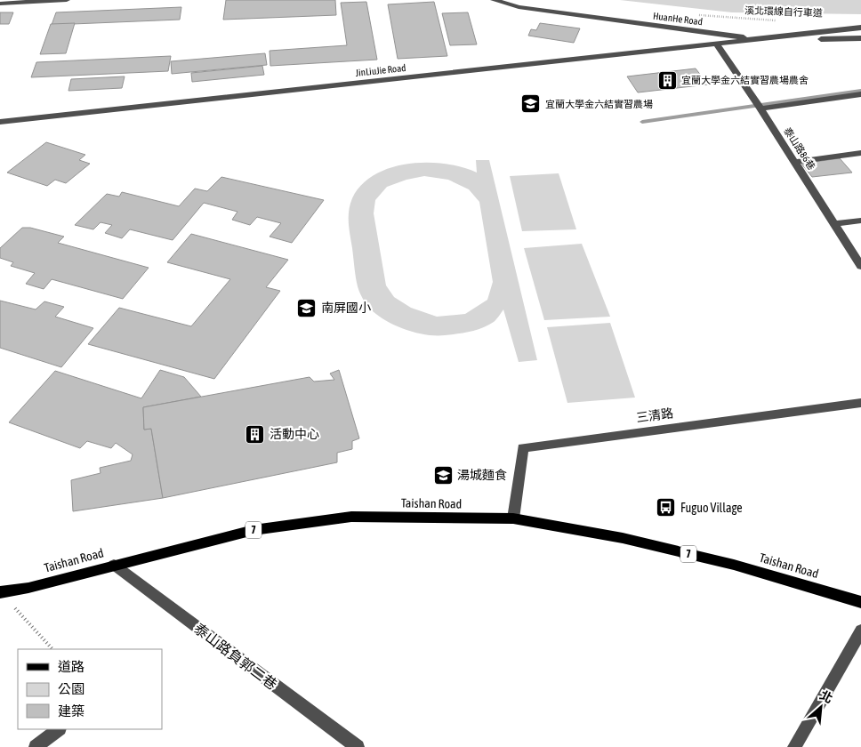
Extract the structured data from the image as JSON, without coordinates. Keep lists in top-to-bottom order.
{
  "streets": {
    "main road": ["Taishan Road", "7"],
    "street": [
      "HuanHe Road",
      "JinLiuJie Road",
      "泰山路86巷",
      "三清路",
      "泰山路負郭二巷"
    ],
    "path": ["溪北環線自行車道"]
  },
  "crossings": [
    ["HuanHe Road", "JinLiuJie Road"],
    ["JinLiuJie Road", "泰山路86巷"],
    ["三清路", "Taishan Road"],
    ["Taishan Road", "泰山路負郭二巷"]
  ],
  "places": {
    "building": ["宜蘭大學金六結實習農場農舍", "活動中心"],
    "school or university": ["宜蘭大學金六結實習農場", "南屏國小", "湯城麵食"],
    "bus stop": ["Fuguo Village"]
  },
  "legend": ["道路", "公園", "建築"],
  "north": "top right"
}
